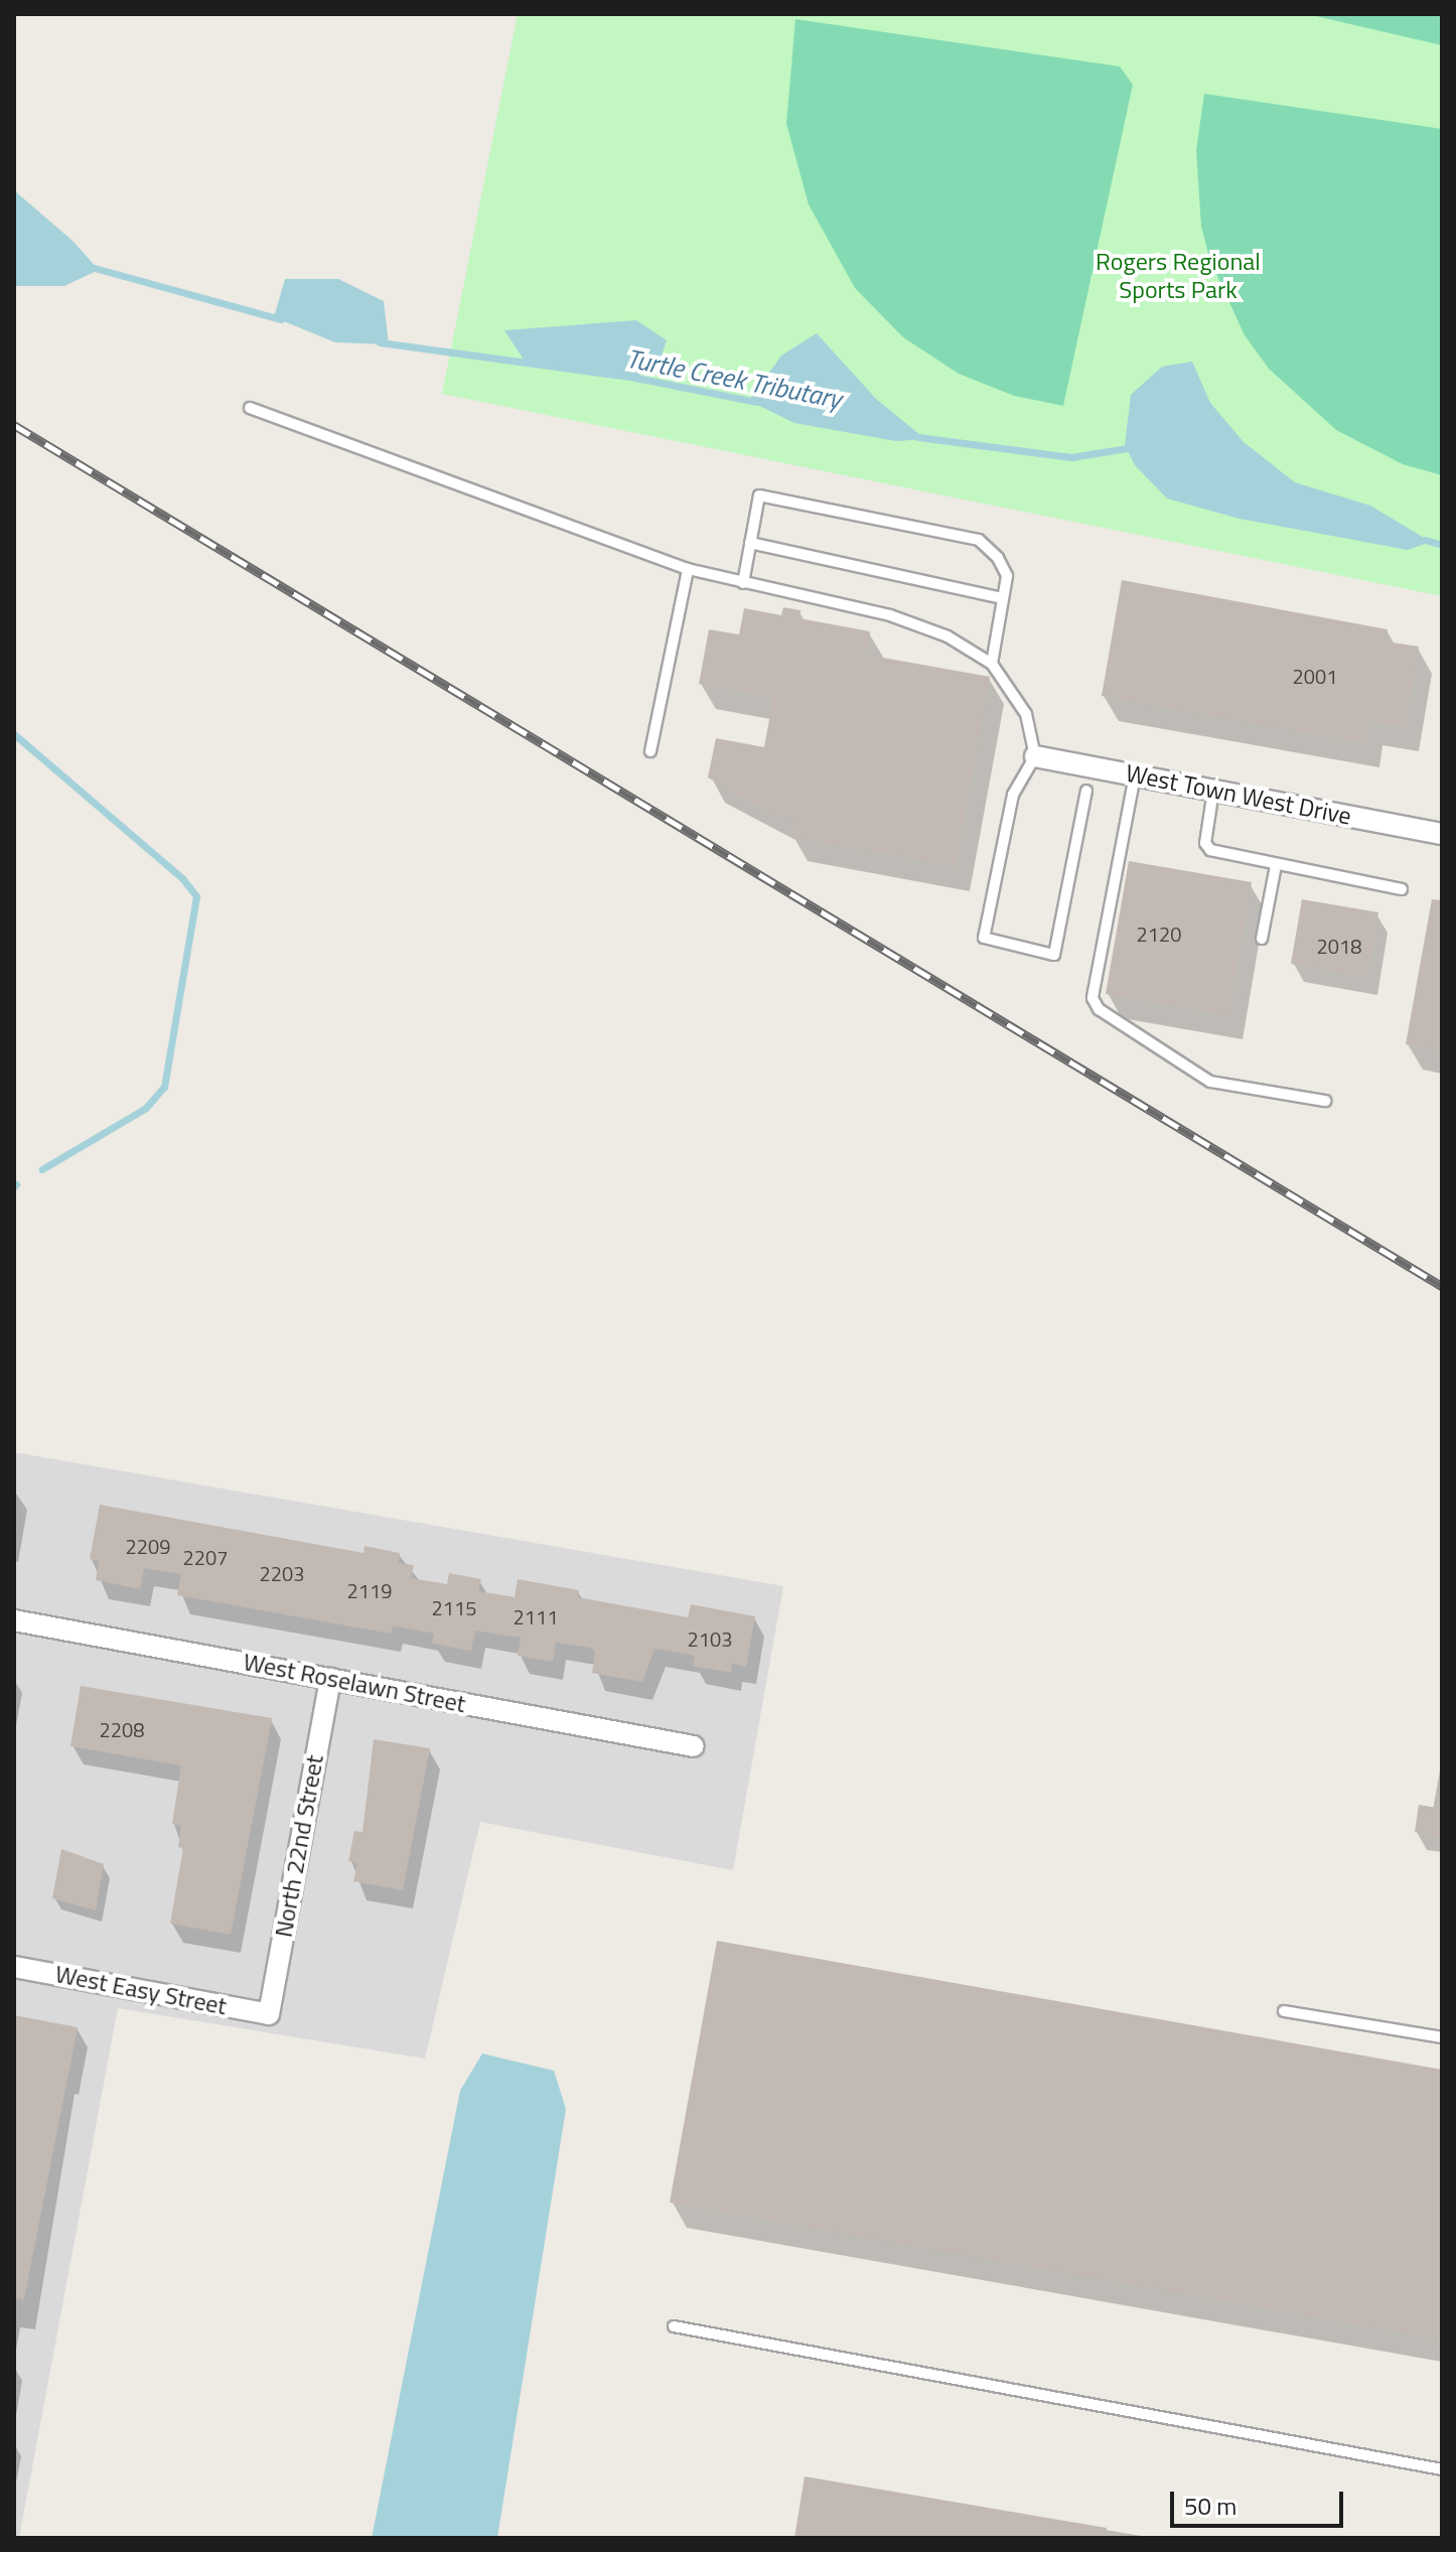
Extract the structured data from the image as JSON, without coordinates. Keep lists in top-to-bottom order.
{
  "streets": {
    "street": [
      "West Town West Drive",
      "West Roselawn Street",
      "North 22nd Street",
      "West Easy Street"
    ]
  },
  "crossings": [
    ["West Roselawn Street", "North 22nd Street"],
    ["North 22nd Street", "West Easy Street"]
  ],
  "water": ["Turtle Creek Tributary"],
  "parks": ["Rogers Regional Sports Park"],
  "house_numbers": [
    "2001",
    "2120",
    "2018",
    "2209",
    "2207",
    "2203",
    "2119",
    "2115",
    "2111",
    "2103",
    "2208"
  ],
  "scale_bar": "50 m"
}
